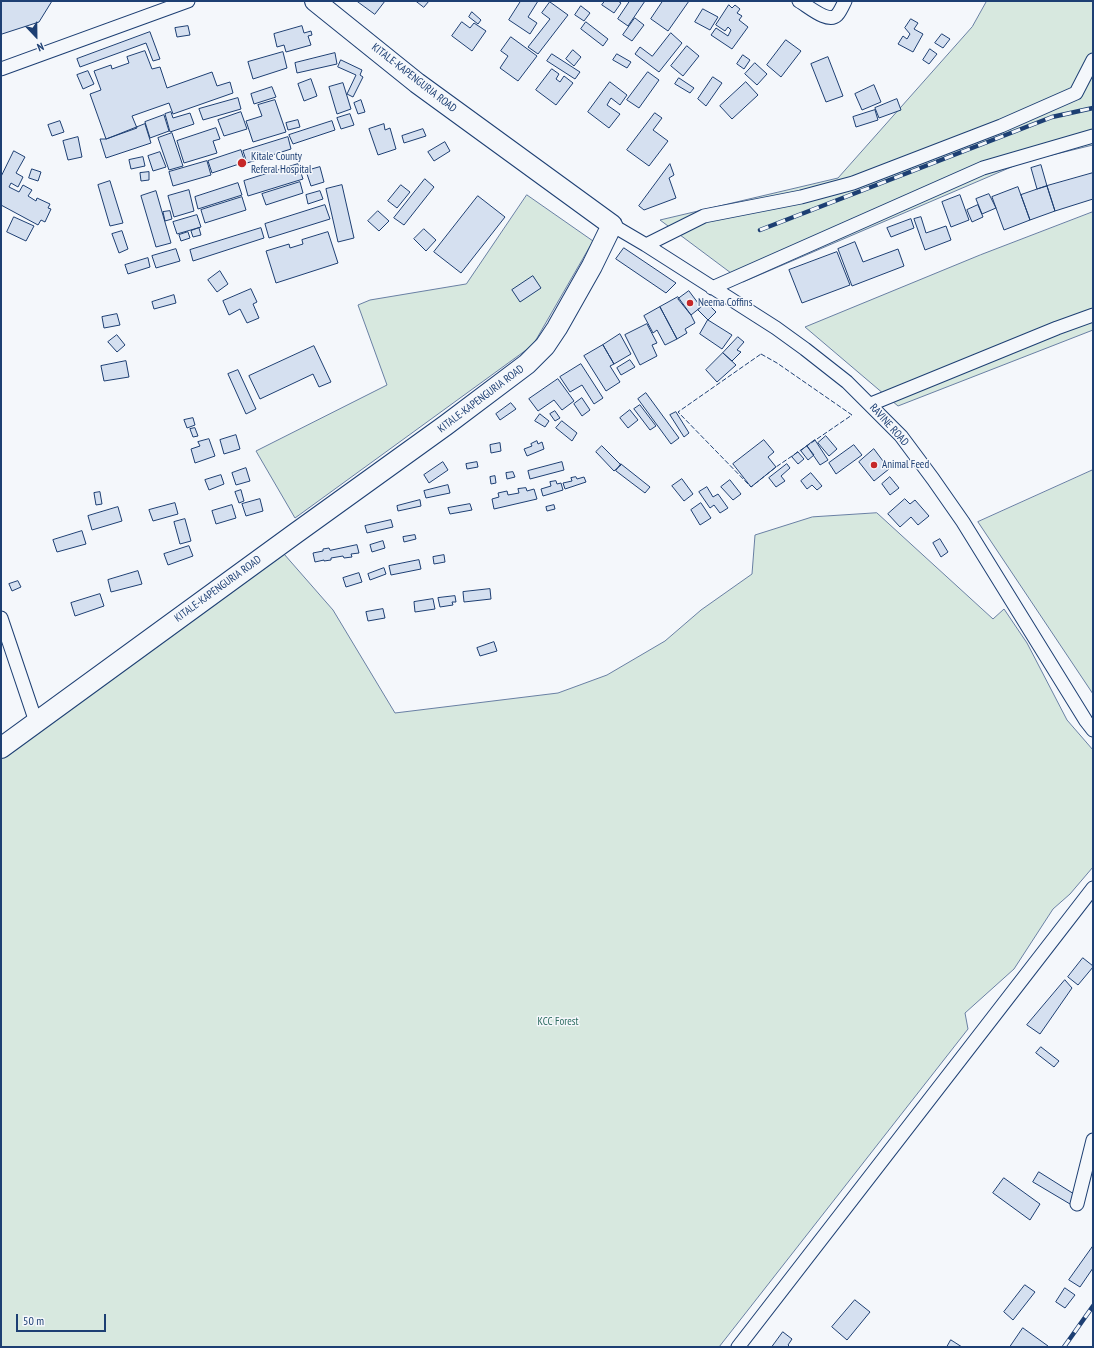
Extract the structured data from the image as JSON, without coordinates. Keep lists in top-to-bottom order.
{
  "streets": {
    "highway": ["KITALE-KAPENGURIA ROAD"],
    "street": ["RAVINE ROAD"]
  },
  "crossings": [
    ["KITALE-KAPENGURIA ROAD", "RAVINE ROAD"]
  ],
  "parks": ["KCC Forest"],
  "places": ["Kitale County Referal Hospital", "Neema Coffins", "Animal Feed"],
  "scale_bar": "50 m",
  "north": "bottom"
}
